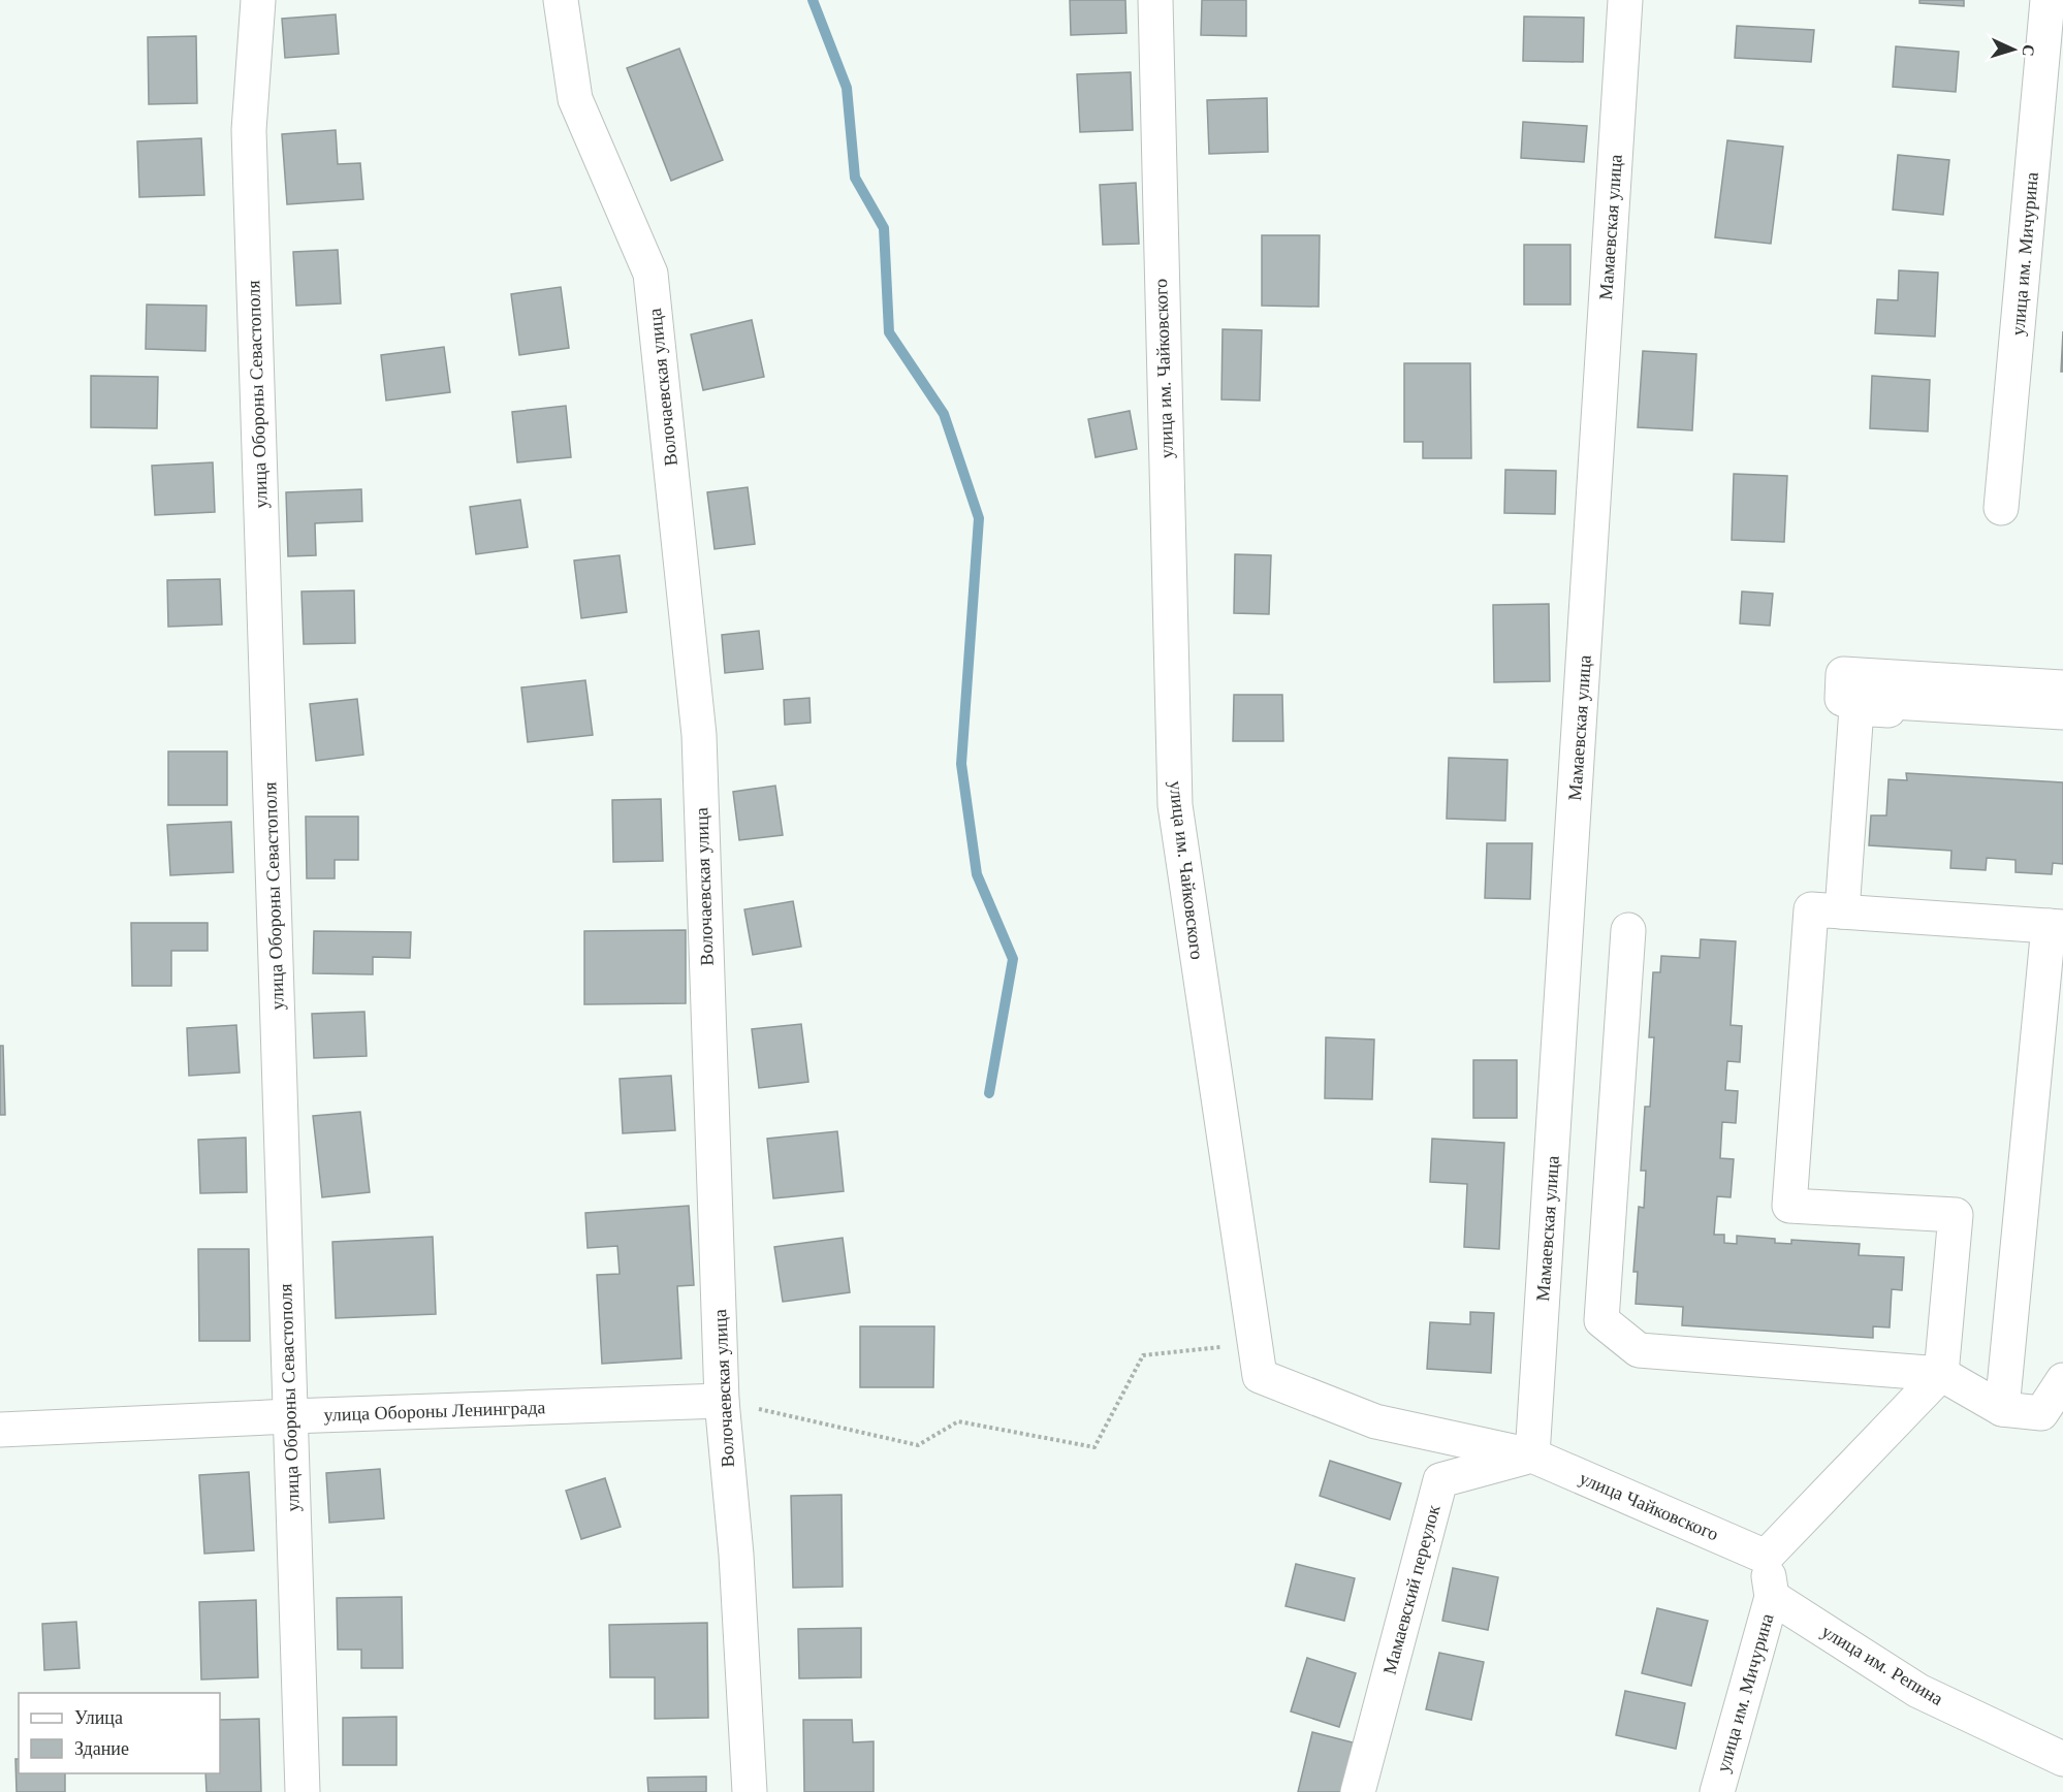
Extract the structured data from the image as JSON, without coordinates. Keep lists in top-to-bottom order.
{
  "streets": {
    "street": [
      "Мамаевская улица",
      "улица им. Мичурина",
      "улица им. Чайковского",
      "Волочаевская улица",
      "улица Обороны Севастополя",
      "улица Обороны Ленинграда",
      "улица Чайковского",
      "Мамаевский переулок",
      "улица им. Репина"
    ]
  },
  "crossings": [
    ["Мамаевская улица", "улица им. Чайковского"],
    ["Мамаевская улица", "улица Чайковского"],
    ["Мамаевская улица", "Мамаевский переулок"],
    ["улица им. Мичурина", "улица Чайковского"],
    ["улица им. Мичурина", "улица им. Репина"],
    ["улица им. Чайковского", "улица Чайковского"],
    ["улица им. Чайковского", "Мамаевский переулок"],
    ["Волочаевская улица", "улица Обороны Ленинграда"],
    ["улица Обороны Севастополя", "улица Обороны Ленинграда"],
    ["улица Чайковского", "Мамаевский переулок"]
  ],
  "legend": ["Улица", "Здание"],
  "north": "right"
}
